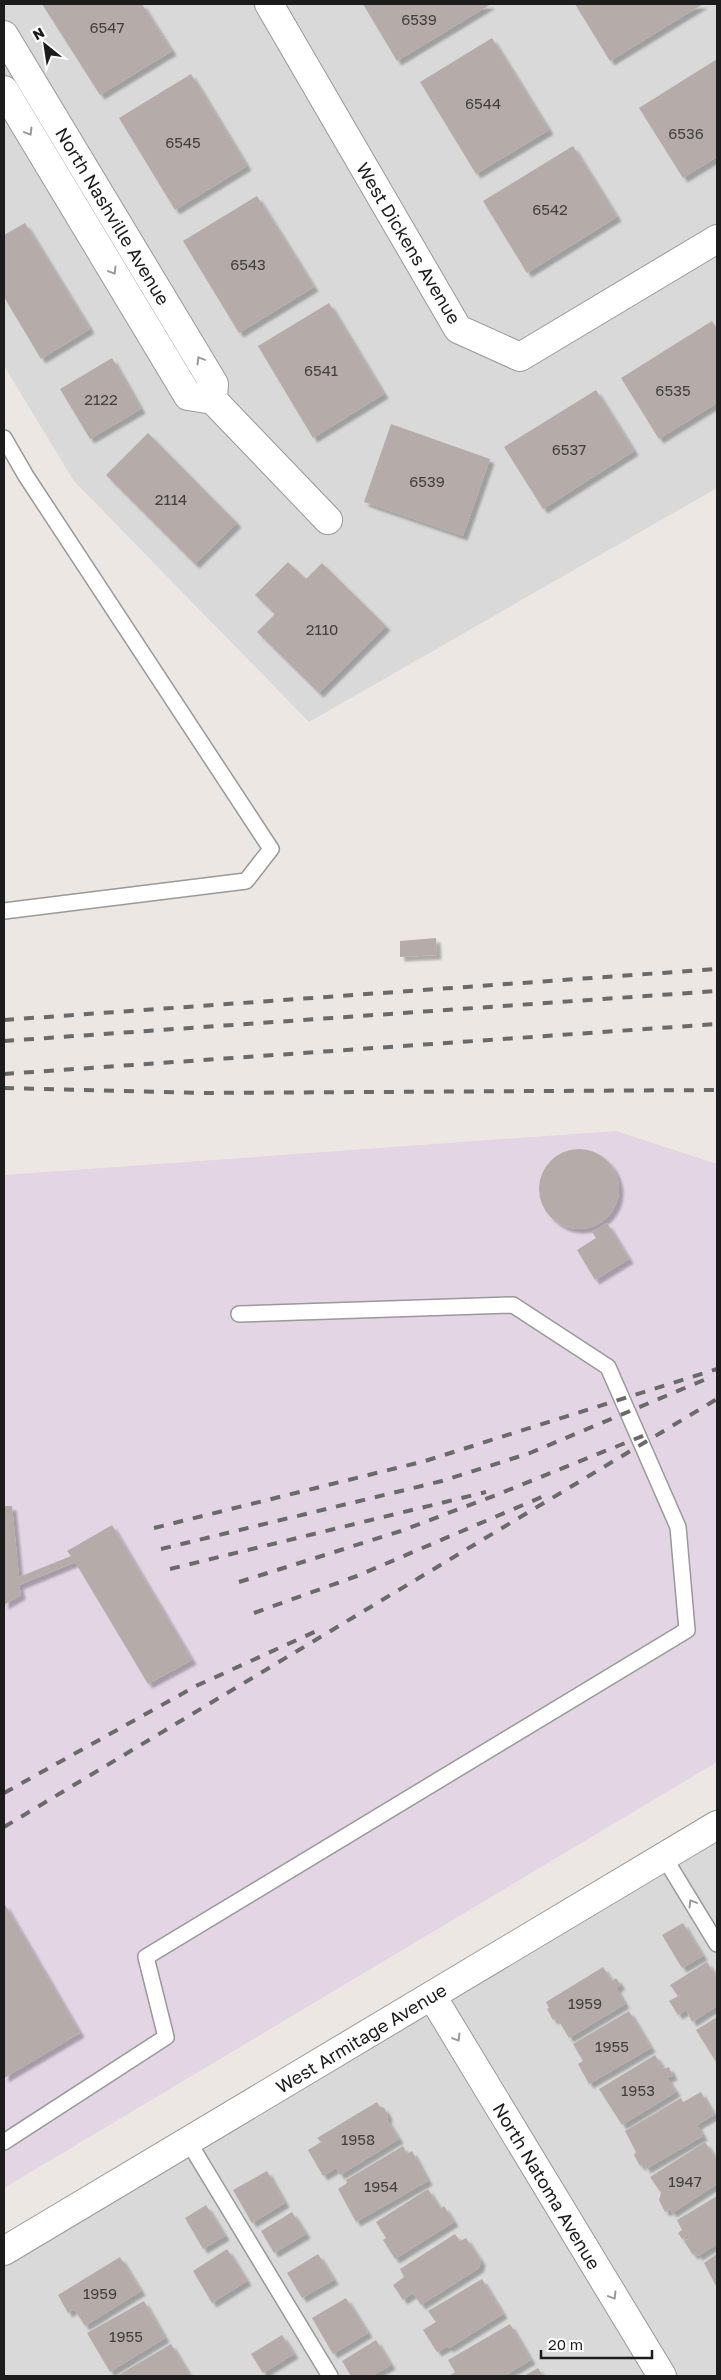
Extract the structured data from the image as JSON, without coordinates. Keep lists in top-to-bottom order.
{
  "streets": {
    "street": [
      "North Nashville Avenue",
      "West Dickens Avenue",
      "West Armitage Avenue",
      "North Natoma Avenue"
    ]
  },
  "crossings": [
    ["West Armitage Avenue", "North Natoma Avenue"]
  ],
  "one_way": ["North Natoma Avenue"],
  "house_numbers": [
    "6539",
    "6547",
    "6544",
    "6536",
    "6545",
    "6542",
    "6543",
    "6541",
    "6535",
    "2122",
    "6537",
    "6539",
    "2114",
    "2110",
    "1959",
    "1955",
    "1953",
    "1958",
    "1947",
    "1954",
    "1959",
    "1955"
  ],
  "scale_bar": "20 m",
  "north": "top left"
}
